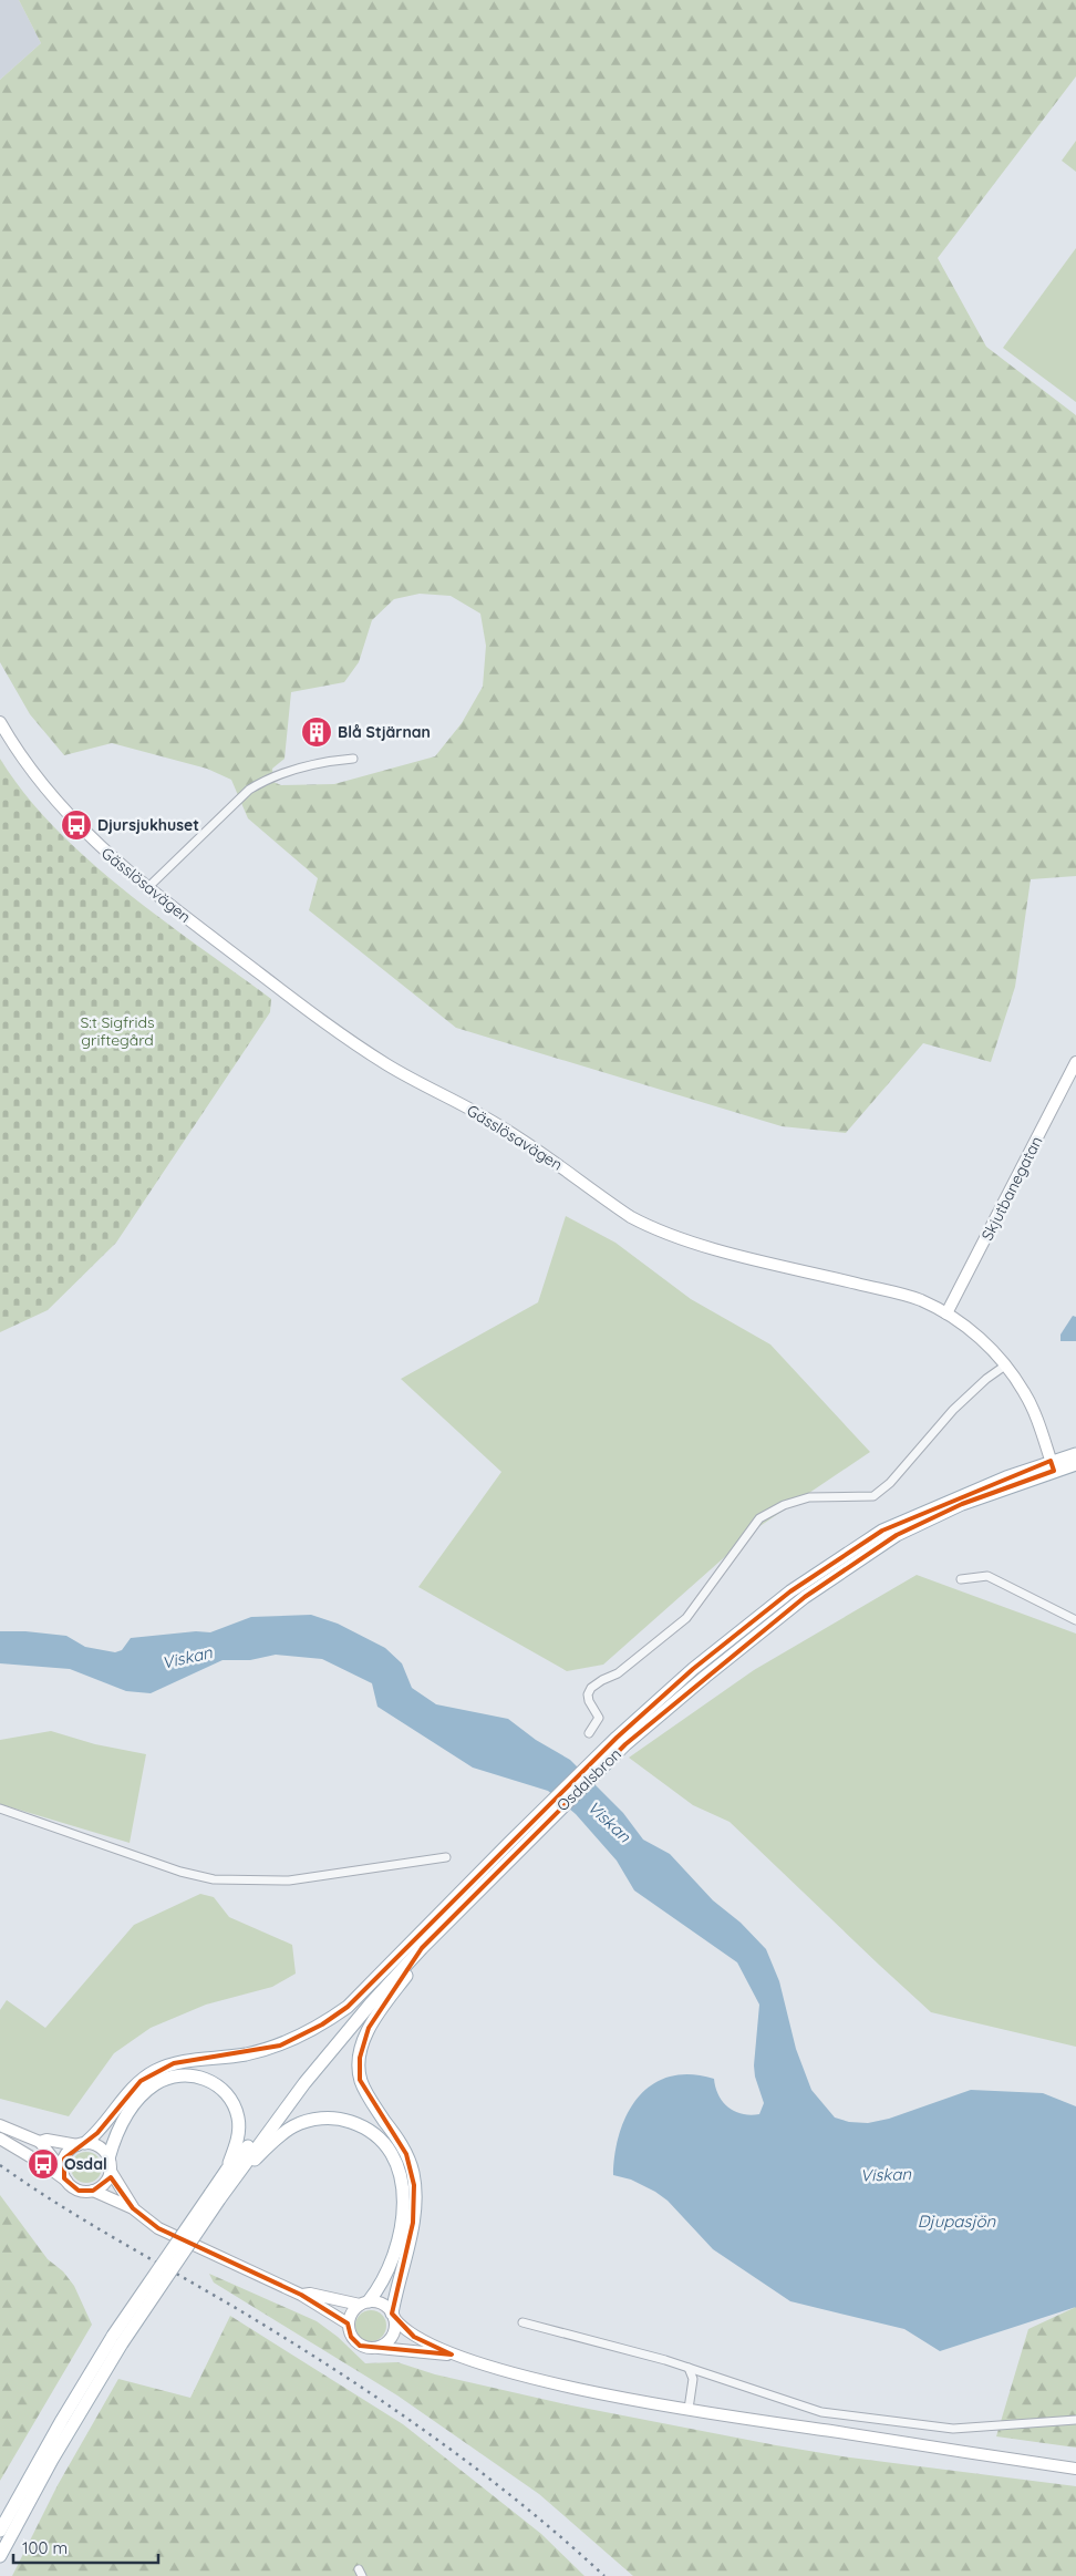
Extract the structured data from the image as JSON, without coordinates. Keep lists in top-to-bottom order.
{
  "streets": {
    "main road": ["Gässlösavägen", "Skjutbanegatan", "Osdalsbron"]
  },
  "crossings": [
    ["Gässlösavägen", "Skjutbanegatan"],
    ["Gässlösavägen", "Osdalsbron"]
  ],
  "water": ["Viskan", "Djupasjön"],
  "parks": ["S:t Sigfrids griftegård"],
  "places": {
    "building": ["Blå Stjärnan"],
    "bus stop": ["Djursjukhuset", "Osdal"]
  },
  "scale_bar": "100 m"
}
